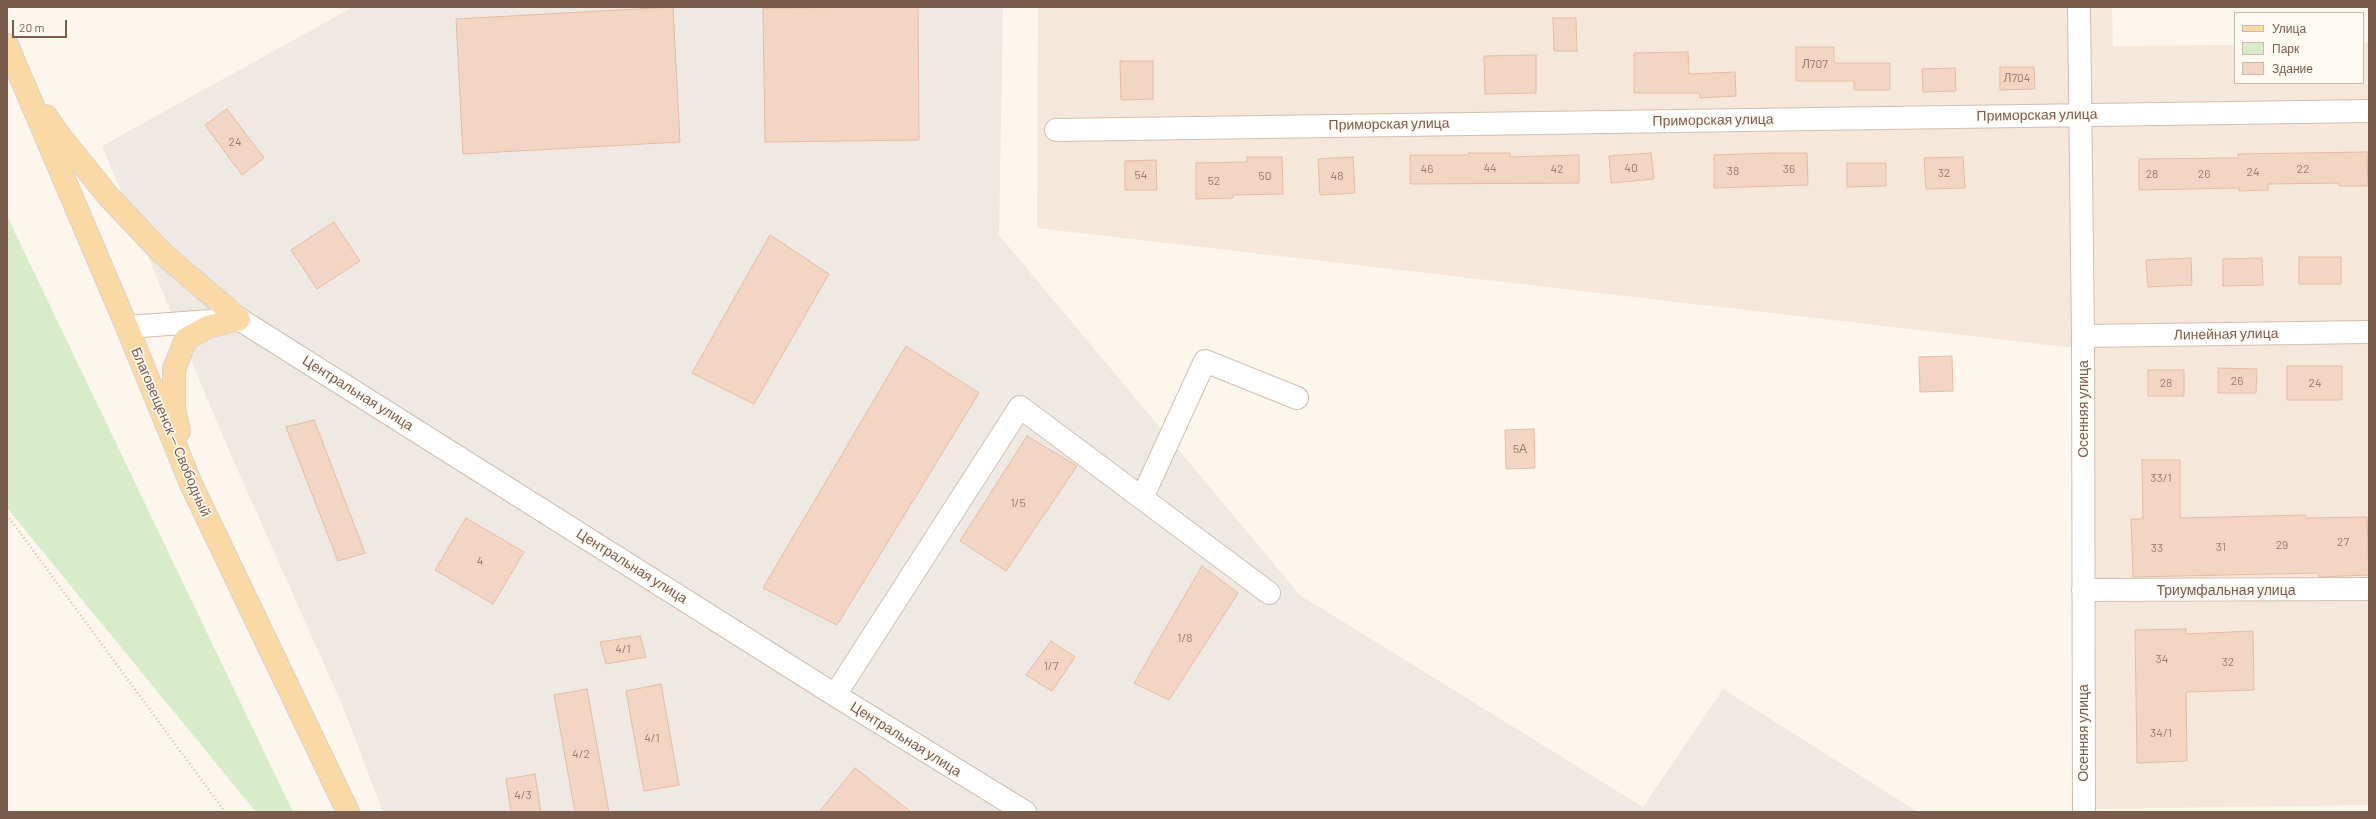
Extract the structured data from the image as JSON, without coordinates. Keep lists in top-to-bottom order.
{
  "streets": {
    "main road": ["Благовещенск — Свободный"],
    "street": [
      "Приморская улица",
      "Линейная улица",
      "Центральная улица",
      "Осенняя улица",
      "Триумфальная улица"
    ]
  },
  "crossings": [
    ["Приморская улица", "Осенняя улица"],
    ["Линейная улица", "Осенняя улица"],
    ["Осенняя улица", "Триумфальная улица"]
  ],
  "house_numbers": [
    "Л707",
    "Л704",
    "24",
    "44",
    "40",
    "46",
    "42",
    "36",
    "22",
    "38",
    "24",
    "32",
    "28",
    "26",
    "54",
    "50",
    "48",
    "52",
    "26",
    "28",
    "24",
    "5А",
    "33/1",
    "1/5",
    "27",
    "29",
    "31",
    "33",
    "4",
    "1/8",
    "4/1",
    "34",
    "32",
    "1/7",
    "34/1",
    "4/1",
    "4/2",
    "4/3"
  ],
  "legend": ["Улица", "Парк", "Здание"],
  "scale_bar": "20 m"
}
